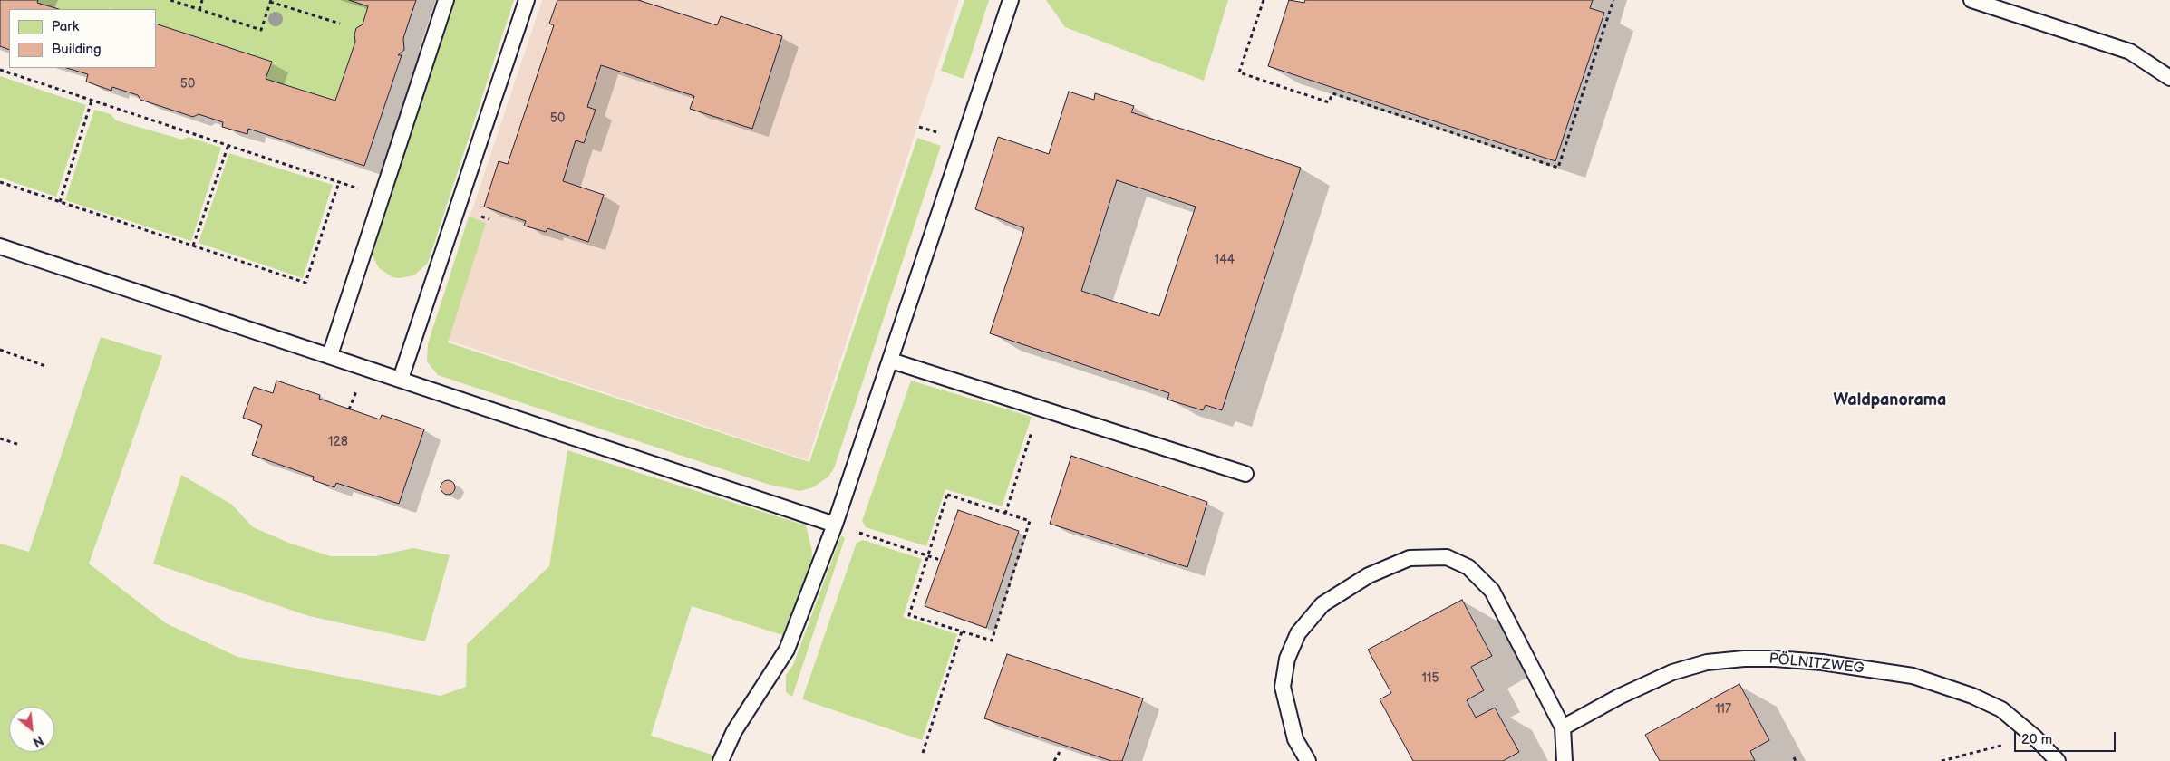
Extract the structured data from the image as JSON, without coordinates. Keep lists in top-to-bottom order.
{
  "streets": {
    "lane": ["PÖLNITZWEG"]
  },
  "districts": ["Waldpanorama"],
  "house_numbers": [
    "50",
    "50",
    "144",
    "128",
    "115",
    "117"
  ],
  "legend": ["Park", "Building"],
  "scale_bar": "20 m",
  "north": "bottom right"
}
